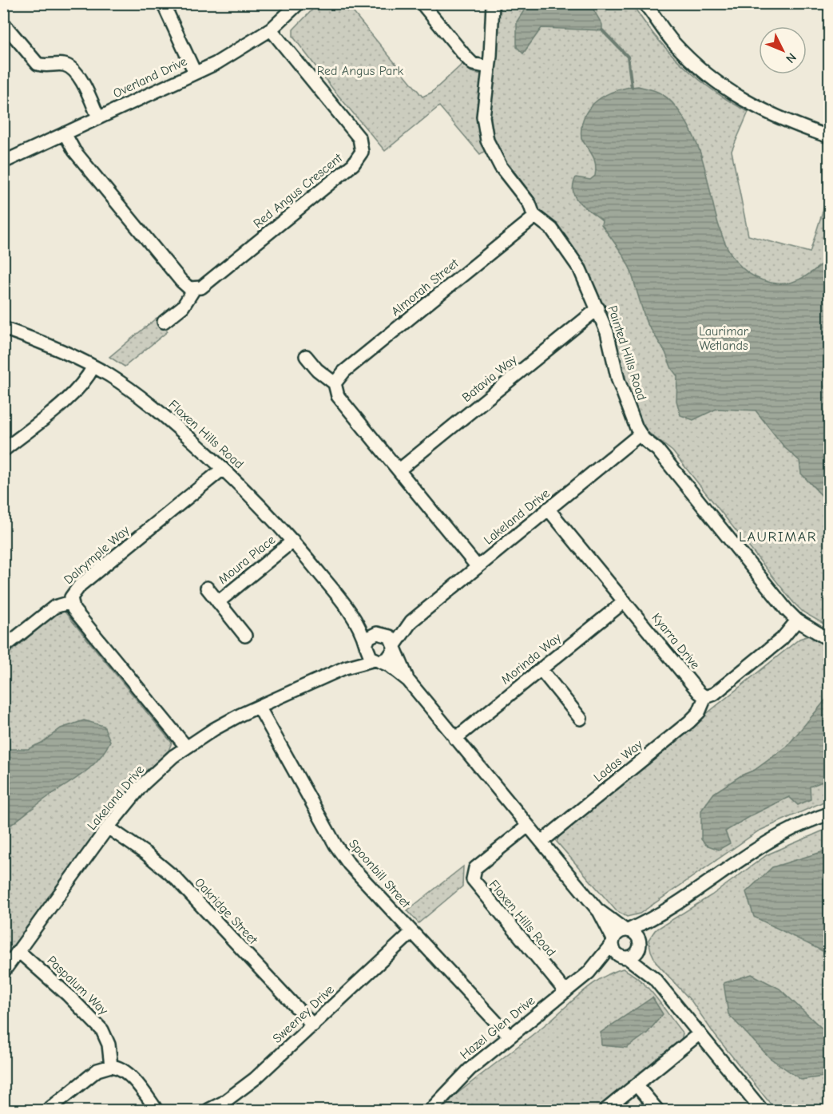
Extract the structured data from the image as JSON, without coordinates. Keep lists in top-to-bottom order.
{
  "streets": {
    "street": [
      "Overland Drive",
      "Red Angus Crescent",
      "Almorah Street",
      "Painted Hills Road",
      "Batavia Way",
      "Flaxen Hills Road",
      "Lakeland Drive",
      "Dalrymple Way",
      "Moura Place",
      "Kyarra Drive",
      "Morinda Way",
      "Ladas Way",
      "Spoonbill Street",
      "Oakridge Street",
      "Paspalum Way",
      "Sweeney Drive",
      "Hazel Glen Drive"
    ]
  },
  "crossings": [
    ["Overland Drive", "Red Angus Crescent"],
    ["Almorah Street", "Painted Hills Road"],
    ["Painted Hills Road", "Batavia Way"],
    ["Painted Hills Road", "Lakeland Drive"],
    ["Flaxen Hills Road", "Lakeland Drive"],
    ["Flaxen Hills Road", "Dalrymple Way"],
    ["Flaxen Hills Road", "Moura Place"],
    ["Flaxen Hills Road", "Hazel Glen Drive"],
    ["Lakeland Drive", "Dalrymple Way"],
    ["Lakeland Drive", "Kyarra Drive"],
    ["Lakeland Drive", "Spoonbill Street"],
    ["Lakeland Drive", "Oakridge Street"],
    ["Lakeland Drive", "Paspalum Way"],
    ["Kyarra Drive", "Morinda Way"],
    ["Kyarra Drive", "Ladas Way"],
    ["Spoonbill Street", "Sweeney Drive"],
    ["Spoonbill Street", "Hazel Glen Drive"],
    ["Oakridge Street", "Sweeney Drive"]
  ],
  "districts": ["LAURIMAR"],
  "parks": ["Red Angus Park", "Laurimar Wetlands"],
  "north": "bottom right"
}
